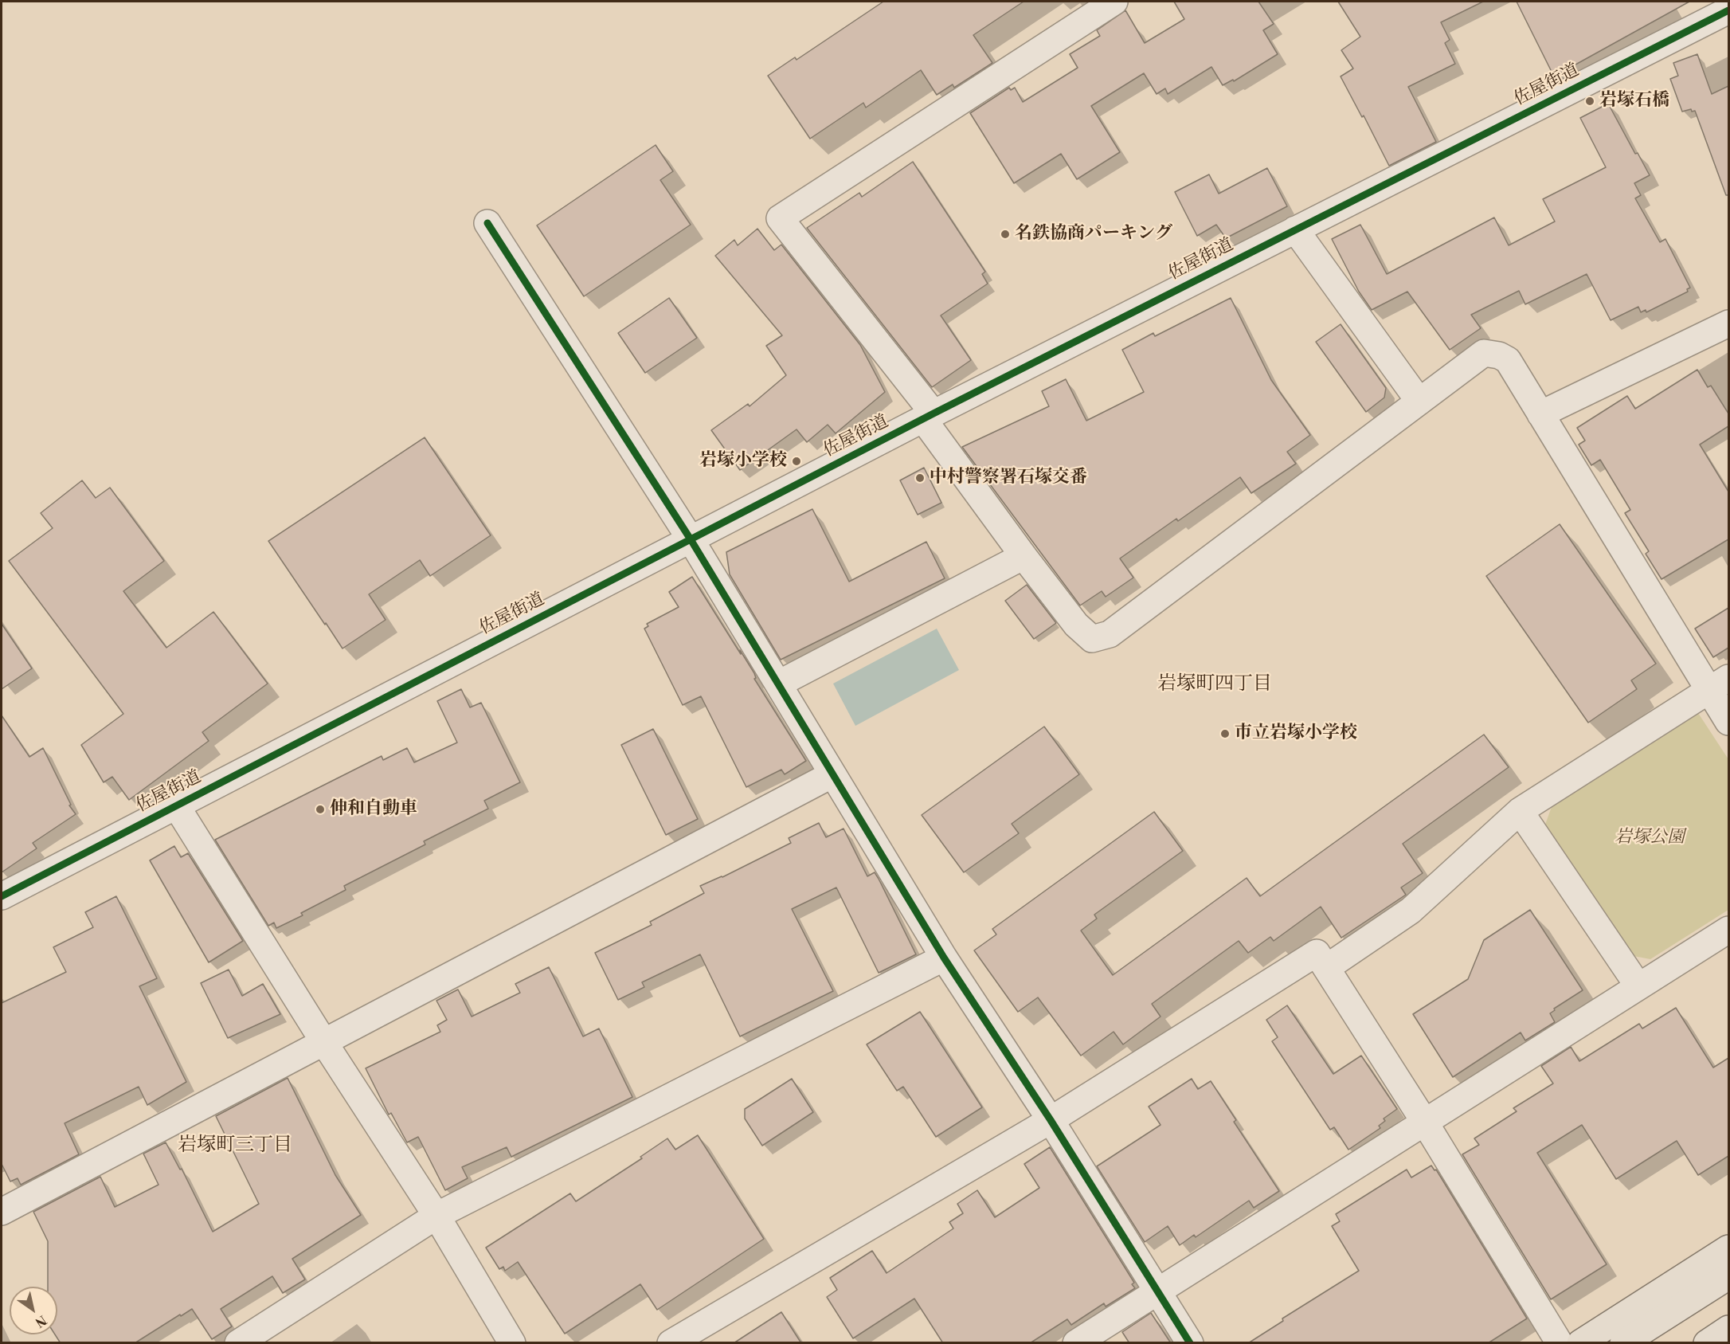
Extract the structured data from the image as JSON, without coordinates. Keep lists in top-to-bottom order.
{
  "streets": {
    "street": ["佐屋街道"]
  },
  "districts": ["岩塚町四丁目", "岩塚町三丁目"],
  "parks": ["岩塚公園"],
  "places": [
    "岩塚石橋",
    "名鉄協商パーキング",
    "岩塚小学校",
    "中村警察署石塚交番",
    "市立岩塚小学校",
    "伸和自動車"
  ],
  "north": "bottom right"
}
